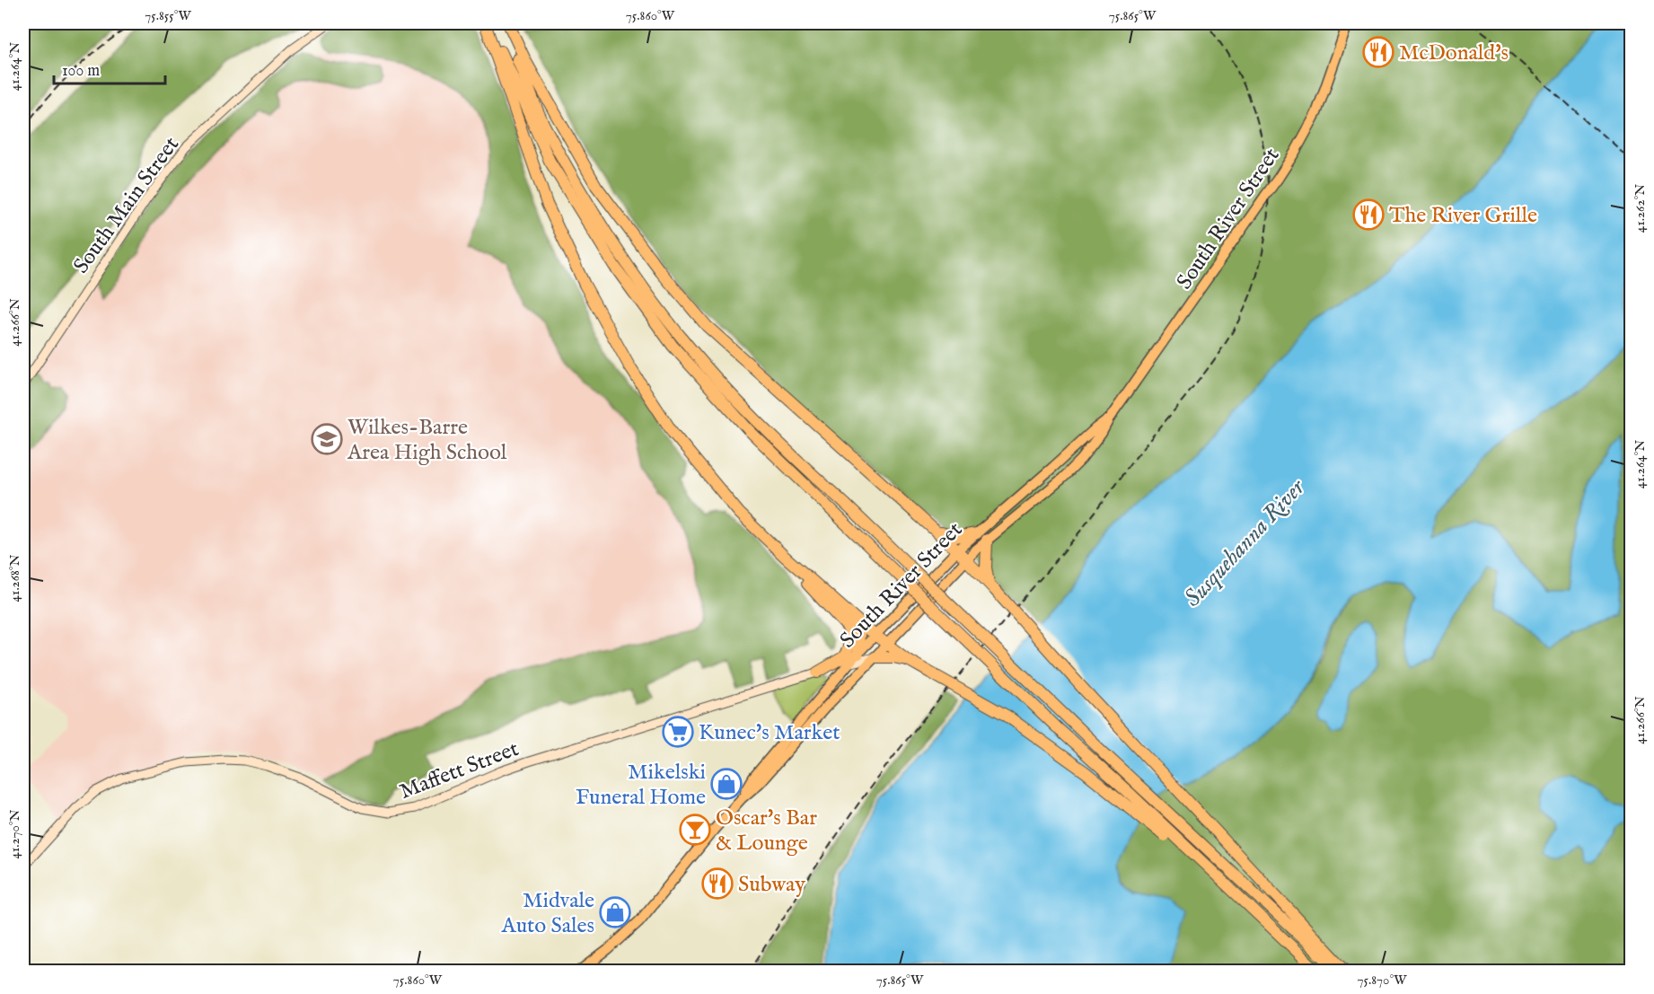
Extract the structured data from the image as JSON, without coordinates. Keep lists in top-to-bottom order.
{
  "streets": {
    "main road": ["South Main Street", "South River Street", "Maffett Street"]
  },
  "crossings": [
    ["South River Street", "Maffett Street"]
  ],
  "water": ["Susquehanna River"],
  "places": {
    "restaurant": ["McDonald's", "The River Grille", "Subway"],
    "school or university": ["Wilkes-Barre Area High School"],
    "supermarket": ["Kunec's Market"],
    "shop": ["Mikelski Funeral Home", "Midvale Auto Sales"],
    "bar": ["Oscar's Bar & Lounge"]
  },
  "scale_bar": "100 m",
  "coordinates": [
    "75.855°W",
    "75.860°W",
    "75.865°W",
    "41.264°N",
    "41.262°N",
    "41.266°N",
    "41.268°N",
    "41.270°N",
    "75.870°W"
  ]
}
